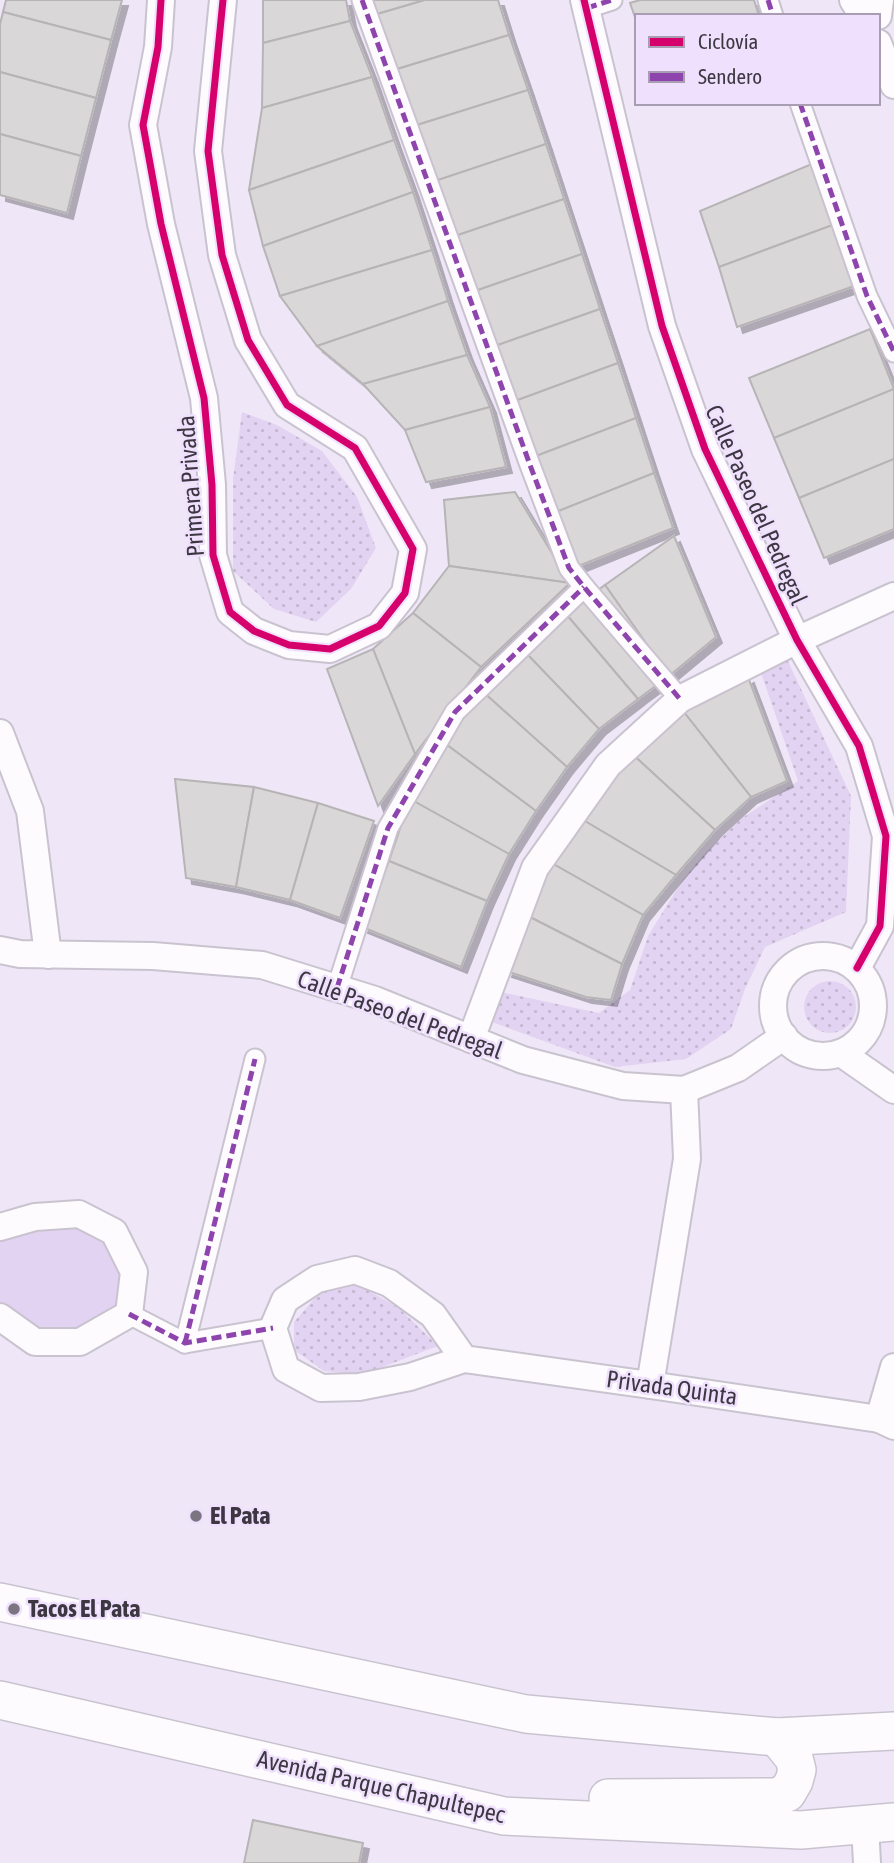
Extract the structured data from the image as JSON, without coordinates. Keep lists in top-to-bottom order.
{
  "streets": {
    "main road": ["Avenida Parque Chapultepec"],
    "street": ["Primera Privada", "Calle Paseo del Pedregal", "Privada Quinta"]
  },
  "places": ["El Pata", "Tacos El Pata"],
  "legend": ["Ciclovía", "Sendero"]
}
